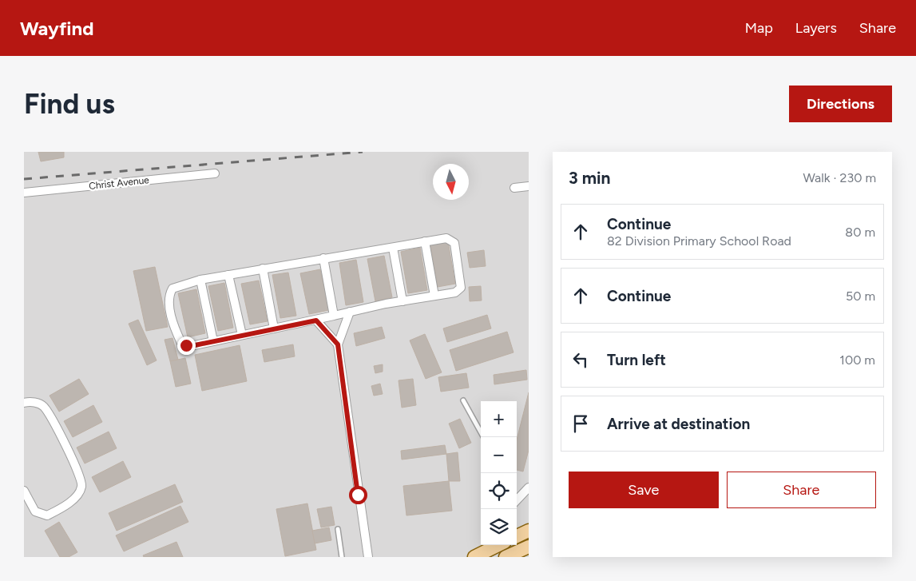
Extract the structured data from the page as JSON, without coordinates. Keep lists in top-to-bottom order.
{
  "streets": {
    "street": ["Christ Avenue"]
  },
  "north": "bottom",
  "page": {
    "header": "Wayfind",
    "nav": ["Map", "Layers", "Share"],
    "buttons": [
      "Directions",
      ["Save", "Share"]
    ],
    "title": "Find us",
    "heading": ["3 min", "Walk · 230 m"],
    "list": [
      ["Continue", "82 Division Primary School Road", "80 m"],
      ["Continue", "50 m"],
      ["Turn left", "100 m"],
      "Arrive at destination"
    ],
    "map_buttons": ["+", "−"]
  }
}
